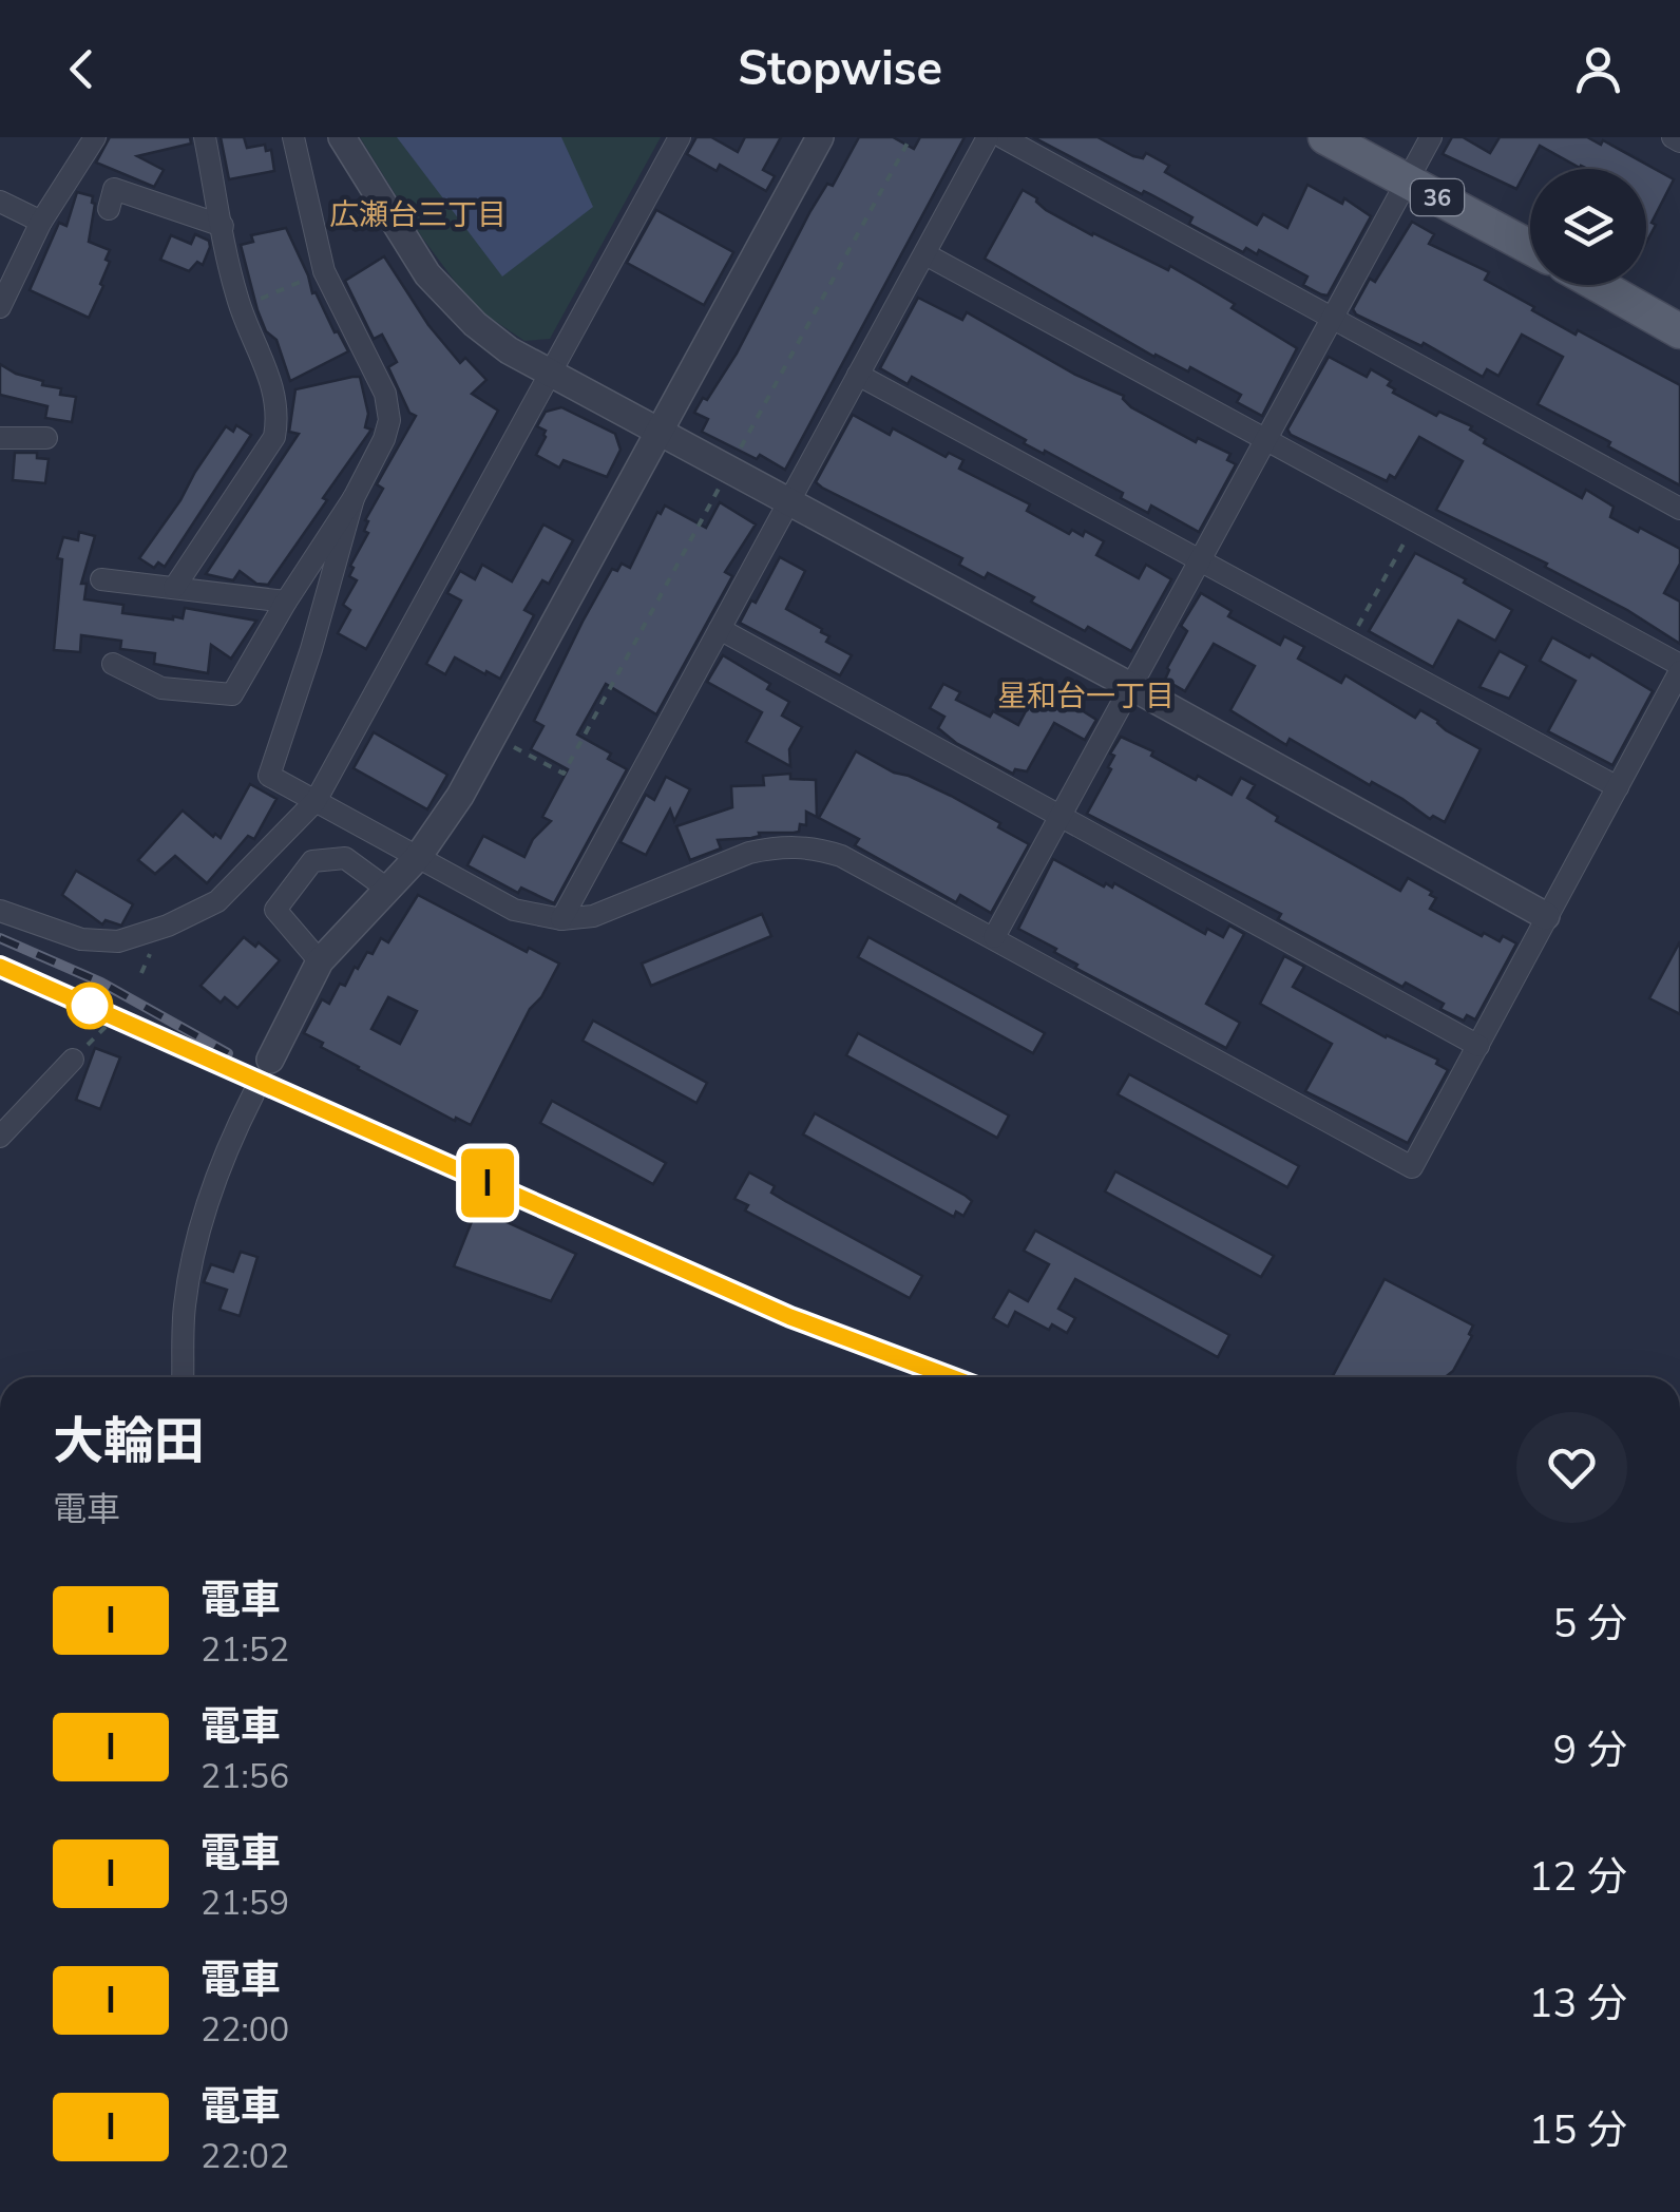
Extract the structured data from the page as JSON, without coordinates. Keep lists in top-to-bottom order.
{
  "streets": {
    "main road": ["36"]
  },
  "districts": ["広瀬台三丁目", "星和台一丁目"],
  "page": {
    "header": "Stopwise",
    "on_map": "I",
    "heading": ["大輪田", "電車"],
    "list": [
      {
        "mark": "I",
        "name": "電車",
        "note": "21:52",
        "value": "5 分"
      },
      {
        "mark": "I",
        "name": "電車",
        "note": "21:56",
        "value": "9 分"
      },
      {
        "mark": "I",
        "name": "電車",
        "note": "21:59",
        "value": "12 分"
      },
      {
        "mark": "I",
        "name": "電車",
        "note": "22:00",
        "value": "13 分"
      },
      {
        "mark": "I",
        "name": "電車",
        "note": "22:02",
        "value": "15 分"
      }
    ]
  }
}
